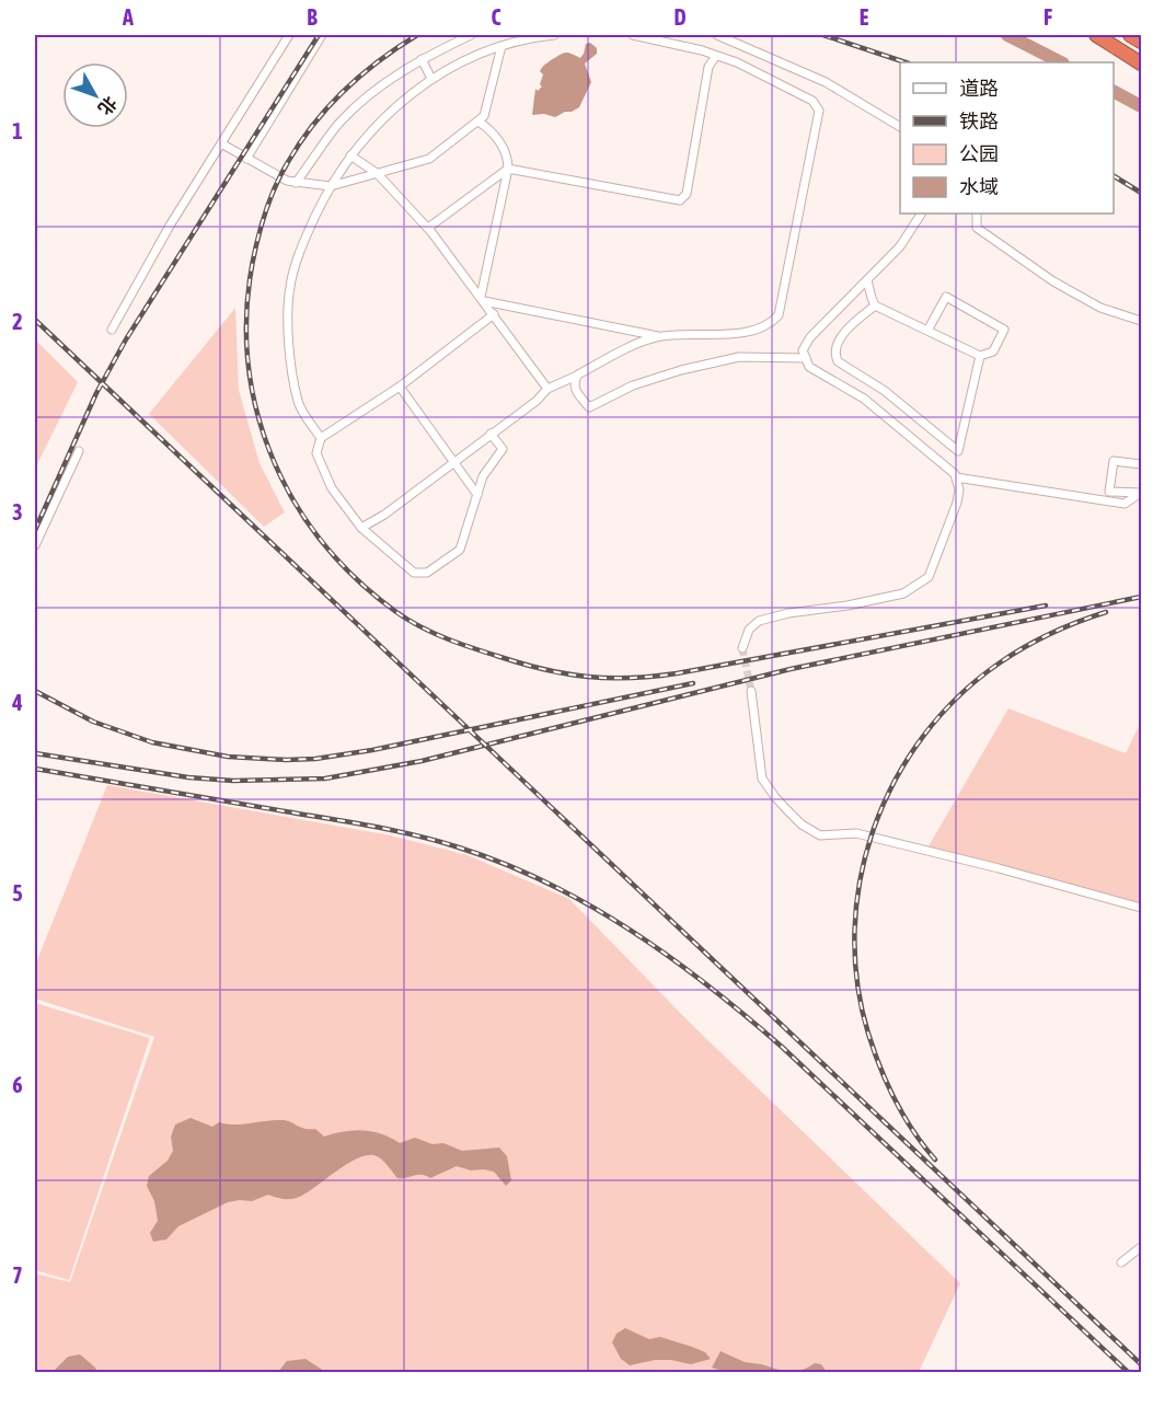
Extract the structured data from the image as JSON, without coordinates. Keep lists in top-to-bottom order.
{
  "legend": [
    "道路",
    "铁路",
    "公园",
    "水域"
  ],
  "north": "bottom right",
  "grid": {
    "columns": [
      "A",
      "B",
      "C",
      "D",
      "E",
      "F"
    ],
    "rows": [
      "1",
      "2",
      "3",
      "4",
      "5",
      "6",
      "7"
    ]
  }
}
